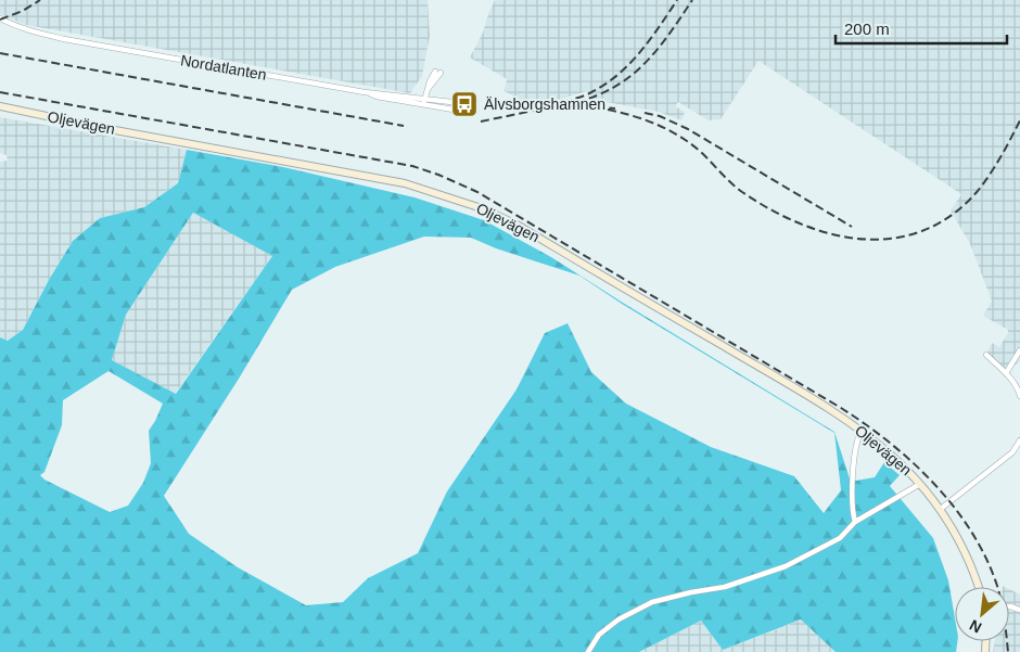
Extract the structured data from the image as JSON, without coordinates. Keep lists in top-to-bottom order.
{
  "streets": {
    "street": ["Nordatlanten", "Oljevägen"]
  },
  "places": {
    "bus stop": ["Älvsborgshamnen"]
  },
  "scale_bar": "200 m",
  "north": "bottom left"
}
